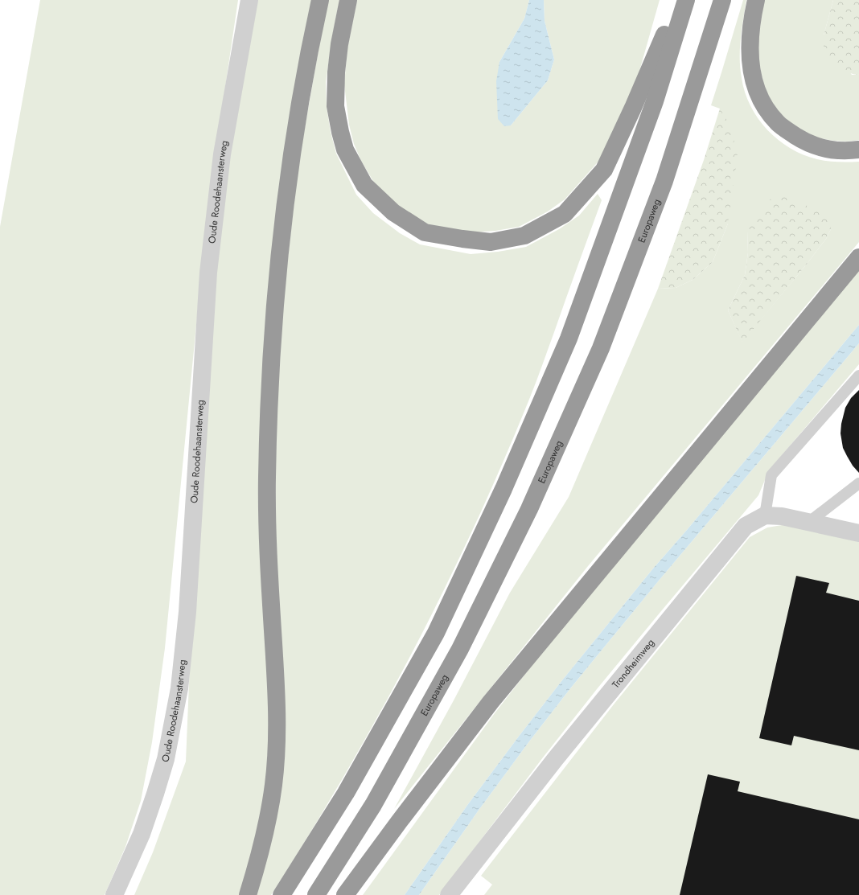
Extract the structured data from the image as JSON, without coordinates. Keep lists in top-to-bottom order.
{
  "streets": {
    "highway": ["Europaweg"],
    "street": ["Oude Roodehaansterweg", "Trondheimweg"]
  }
}
